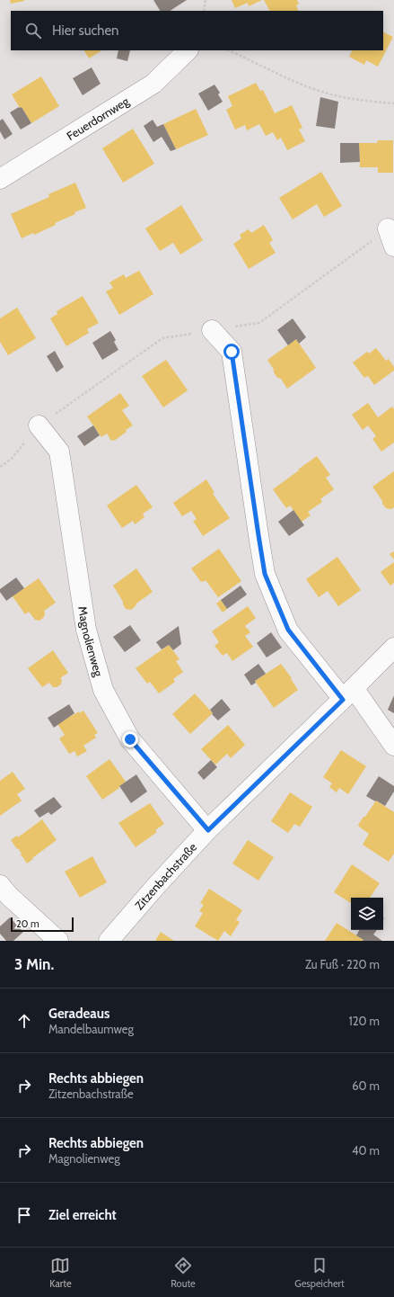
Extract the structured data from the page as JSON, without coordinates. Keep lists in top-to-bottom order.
{
  "streets": {
    "street": ["Feuerdornweg", "Magnolienweg", "Zitzenbachstraße"]
  },
  "crossings": [
    ["Magnolienweg", "Zitzenbachstraße"]
  ],
  "scale_bar": "20 m",
  "page": {
    "search": "Hier suchen",
    "scale": "20 m",
    "heading": ["3 Min.", "Zu Fuß · 220 m"],
    "list": [
      ["Geradeaus", "Mandelbaumweg", "120 m"],
      ["Rechts abbiegen", "Zitzenbachstraße", "60 m"],
      ["Rechts abbiegen", "Magnolienweg", "40 m"],
      "Ziel erreicht"
    ],
    "nav": ["Karte", "Route", "Gespeichert"]
  }
}
